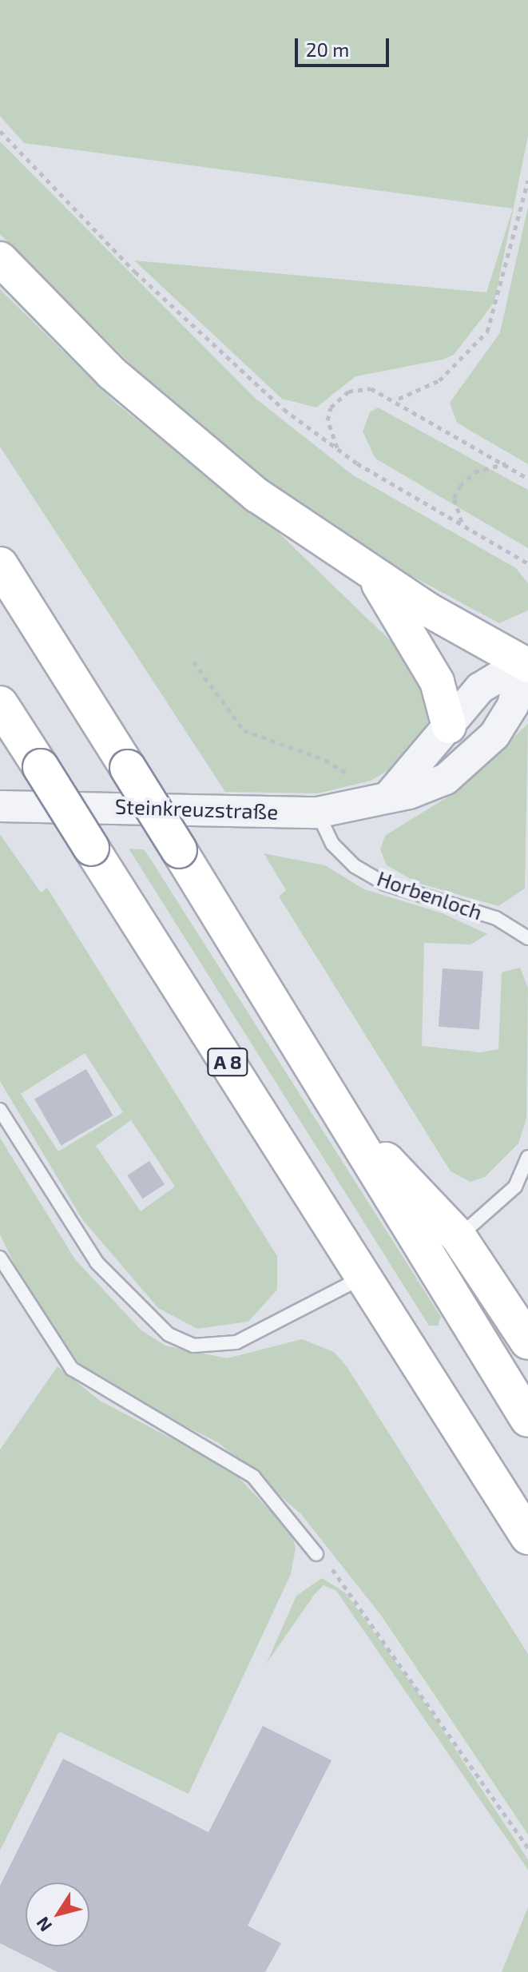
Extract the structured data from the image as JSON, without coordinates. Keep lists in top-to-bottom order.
{
  "streets": {
    "highway": ["A 8"],
    "street": ["Steinkreuzstraße"],
    "lane": ["Horbenloch"]
  },
  "crossings": [
    ["Steinkreuzstraße", "Horbenloch"]
  ],
  "scale_bar": "20 m",
  "north": "bottom left"
}
